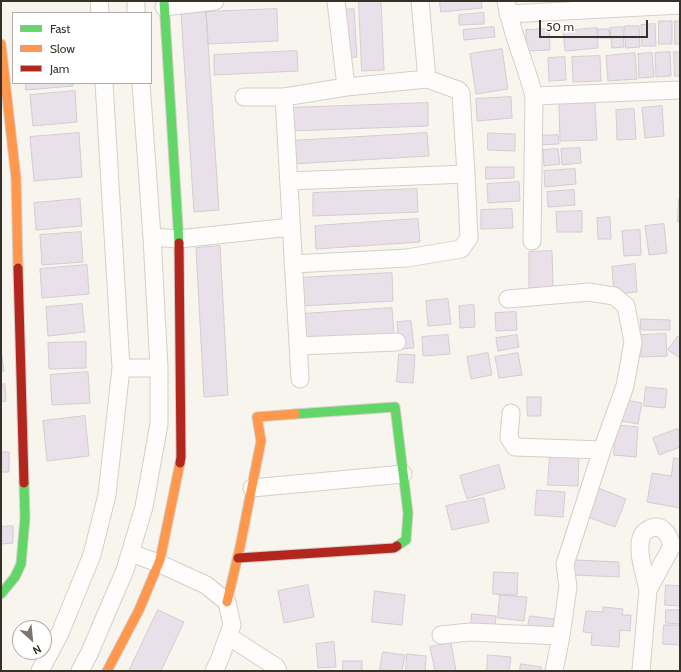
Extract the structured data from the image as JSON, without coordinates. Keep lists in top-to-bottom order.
{
  "legend": ["Fast", "Slow", "Jam"],
  "scale_bar": "50 m",
  "north": "bottom right"
}
